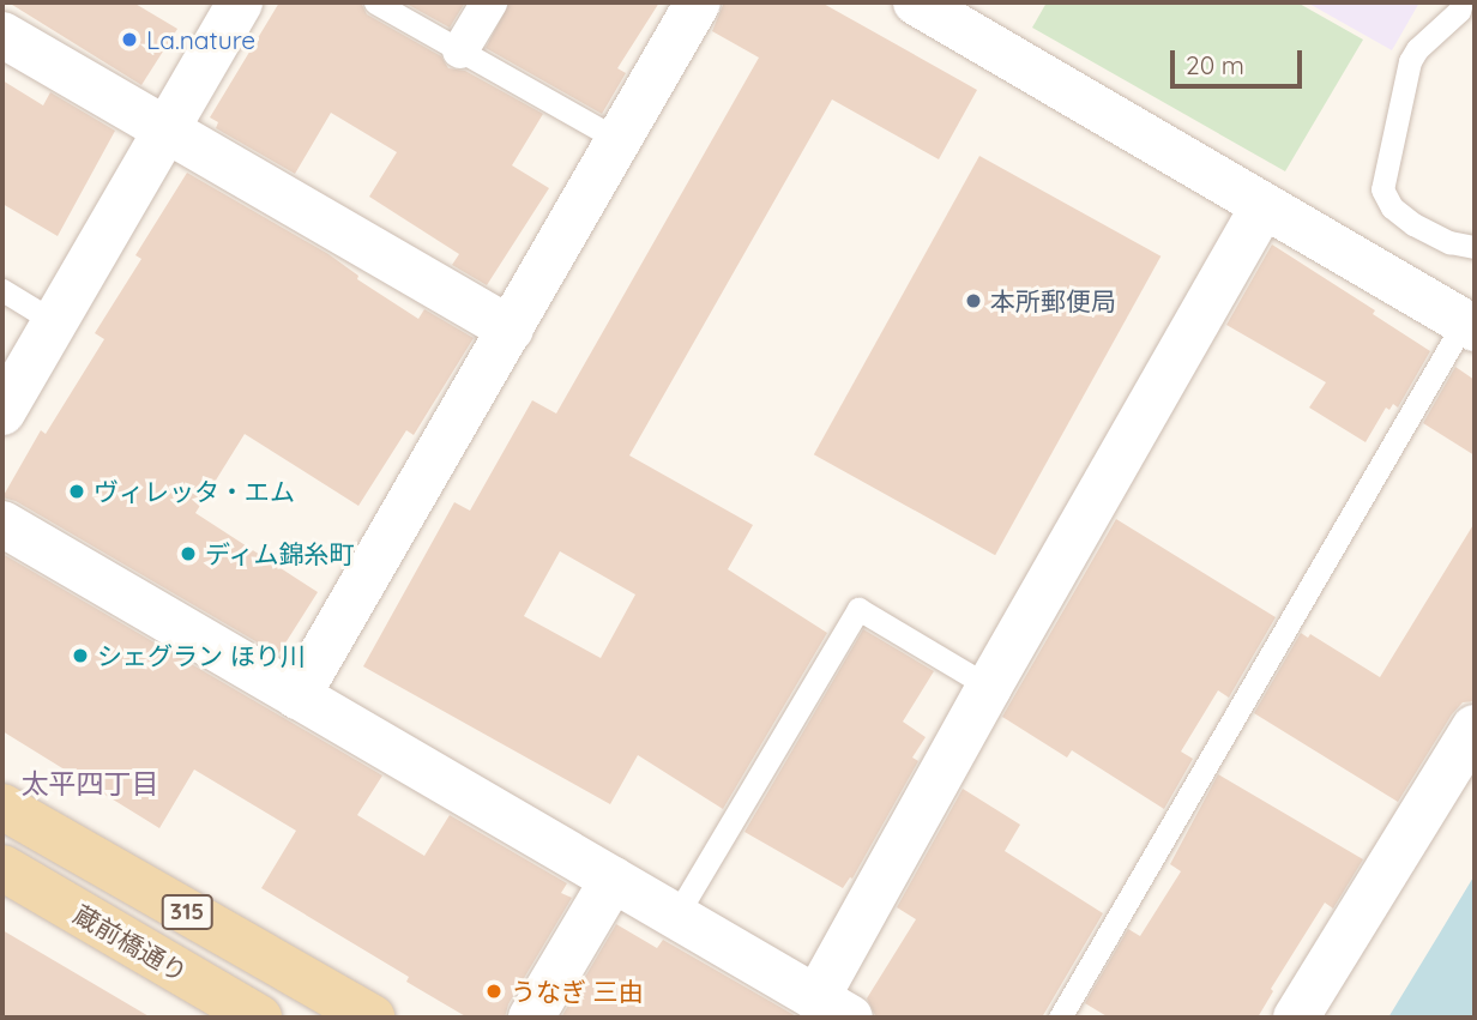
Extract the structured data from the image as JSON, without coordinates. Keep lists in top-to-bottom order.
{
  "streets": {
    "main road": ["315", "蔵前橋通り"]
  },
  "districts": ["太平四丁目"],
  "places": [
    "La.nature",
    "本所郵便局",
    "ヴィレッタ・エム",
    "ディム錦糸町",
    "シェグラン ほり川",
    "うなぎ 三由"
  ],
  "scale_bar": "20 m"
}
